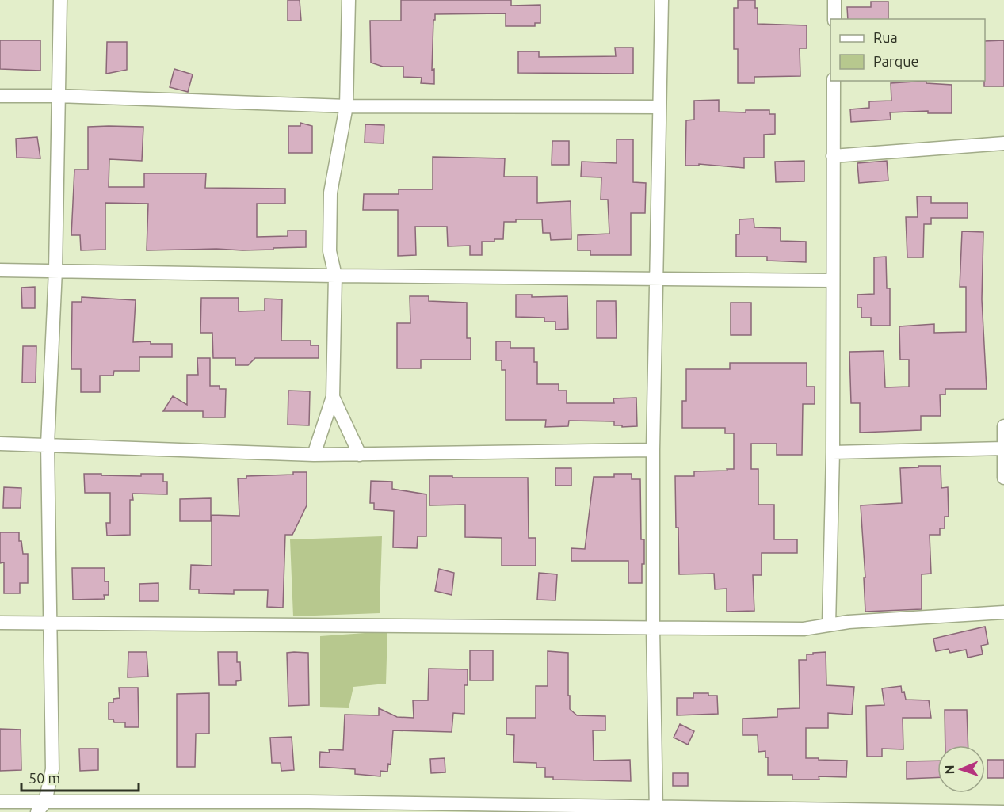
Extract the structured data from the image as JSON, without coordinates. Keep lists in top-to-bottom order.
{
  "legend": ["Rua", "Parque"],
  "scale_bar": "50 m",
  "north": "left"
}
